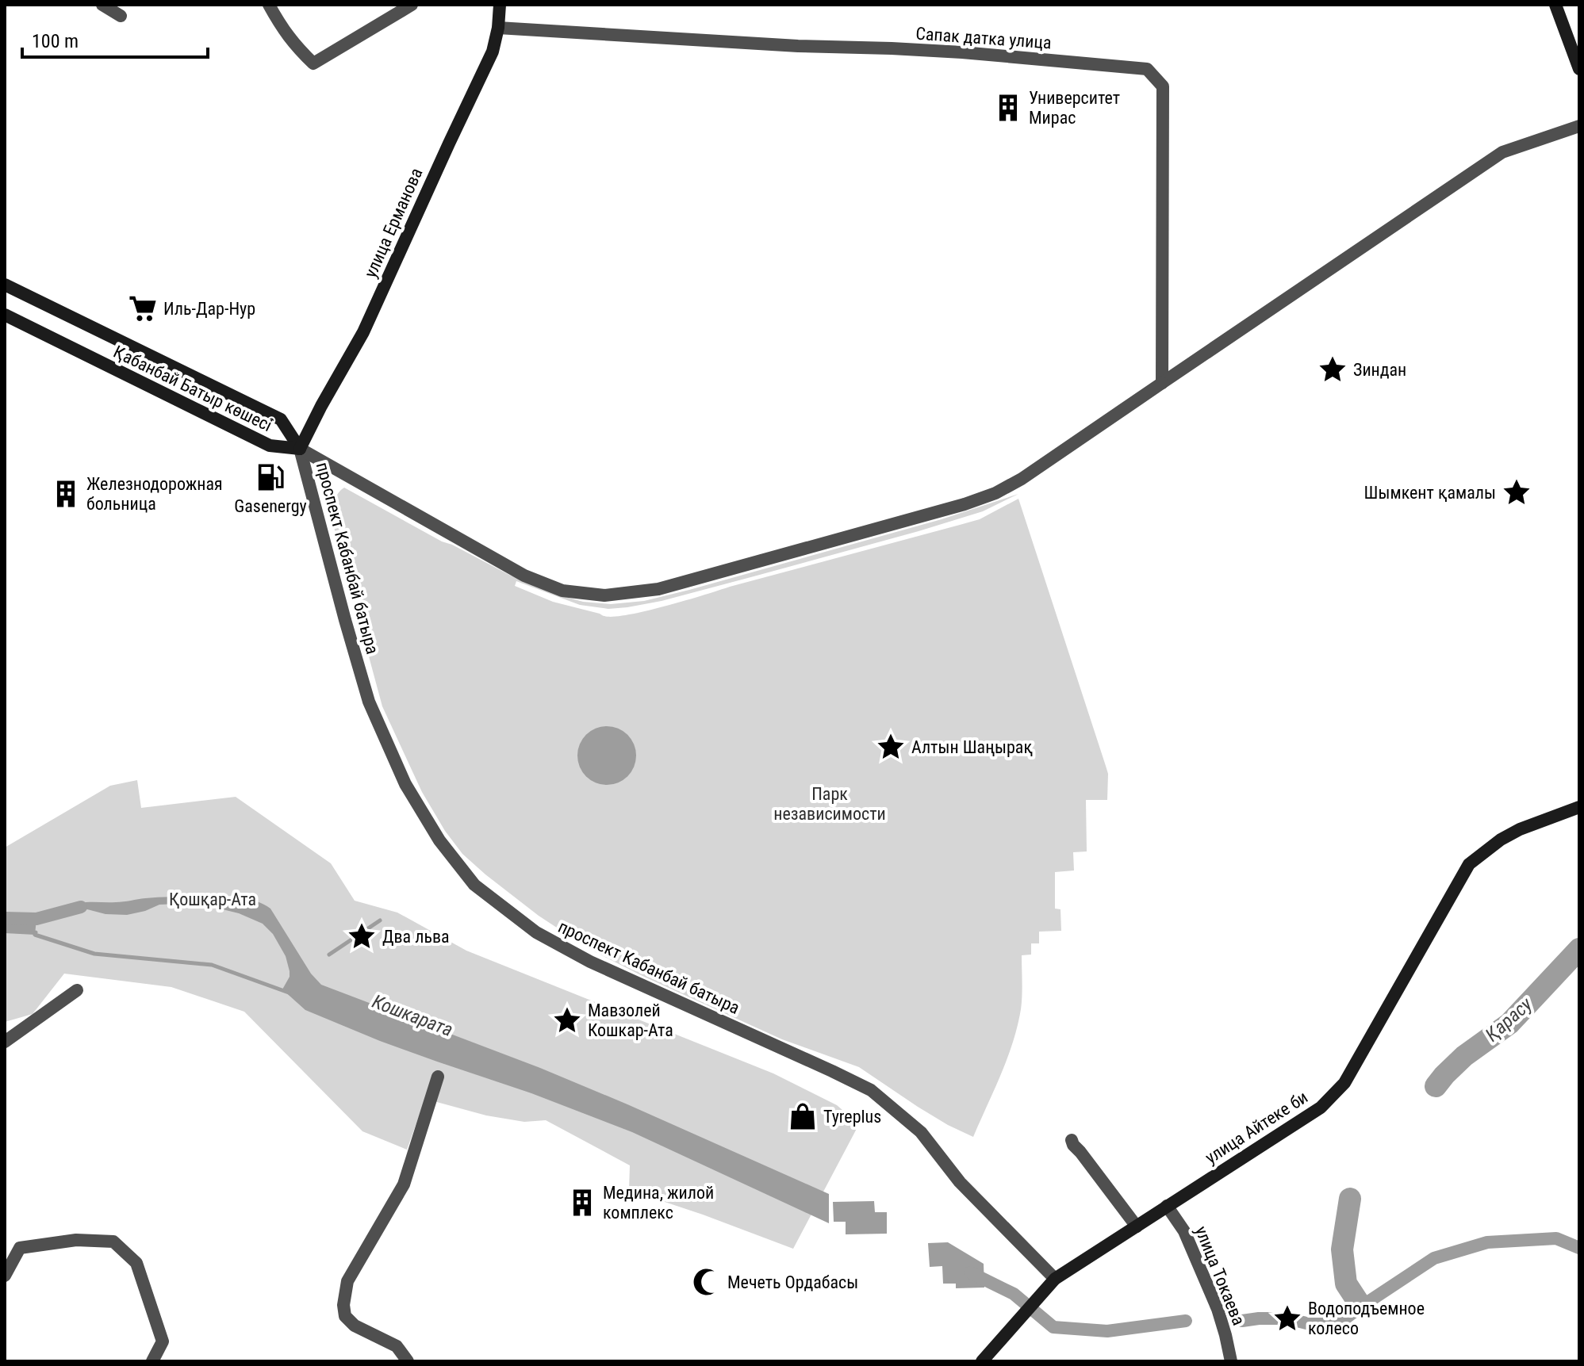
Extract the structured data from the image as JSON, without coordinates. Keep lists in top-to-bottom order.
{
  "streets": {
    "main road": ["улица Ерманова", "Қабанбай Батыр көшесі", "улица Айтеке би"],
    "street": ["Сапак датка улица", "проспект Кабанбай батыра", "улица Токаева"]
  },
  "crossings": [
    ["Сапак датка улица", "улица Ерманова"],
    ["улица Ерманова", "Қабанбай Батыр көшесі"],
    ["улица Ерманова", "проспект Кабанбай батыра"],
    ["Қабанбай Батыр көшесі", "проспект Кабанбай батыра"],
    ["проспект Кабанбай батыра", "улица Айтеке би"],
    ["улица Айтеке би", "улица Токаева"]
  ],
  "water": ["Кошкарата", "Қарасу"],
  "parks": ["Парк независимости", "Қошқар-Ата"],
  "places": {
    "building": ["Университет Мирас", "Железнодорожная больница", "Медина, жилой комплекс"],
    "supermarket": ["Иль-Дар-Нур"],
    "place": [
      "Зиндан",
      "Шымкент қамалы",
      "Алтын Шаңырақ",
      "Два льва",
      "Мавзолей Кошкар-Ата",
      "Водоподъемное колесо"
    ],
    "fuel station": ["Gasenergy"],
    "shop": ["Tyreplus"],
    "mosque": ["Мечеть Ордабасы"]
  },
  "scale_bar": "100 m"
}
